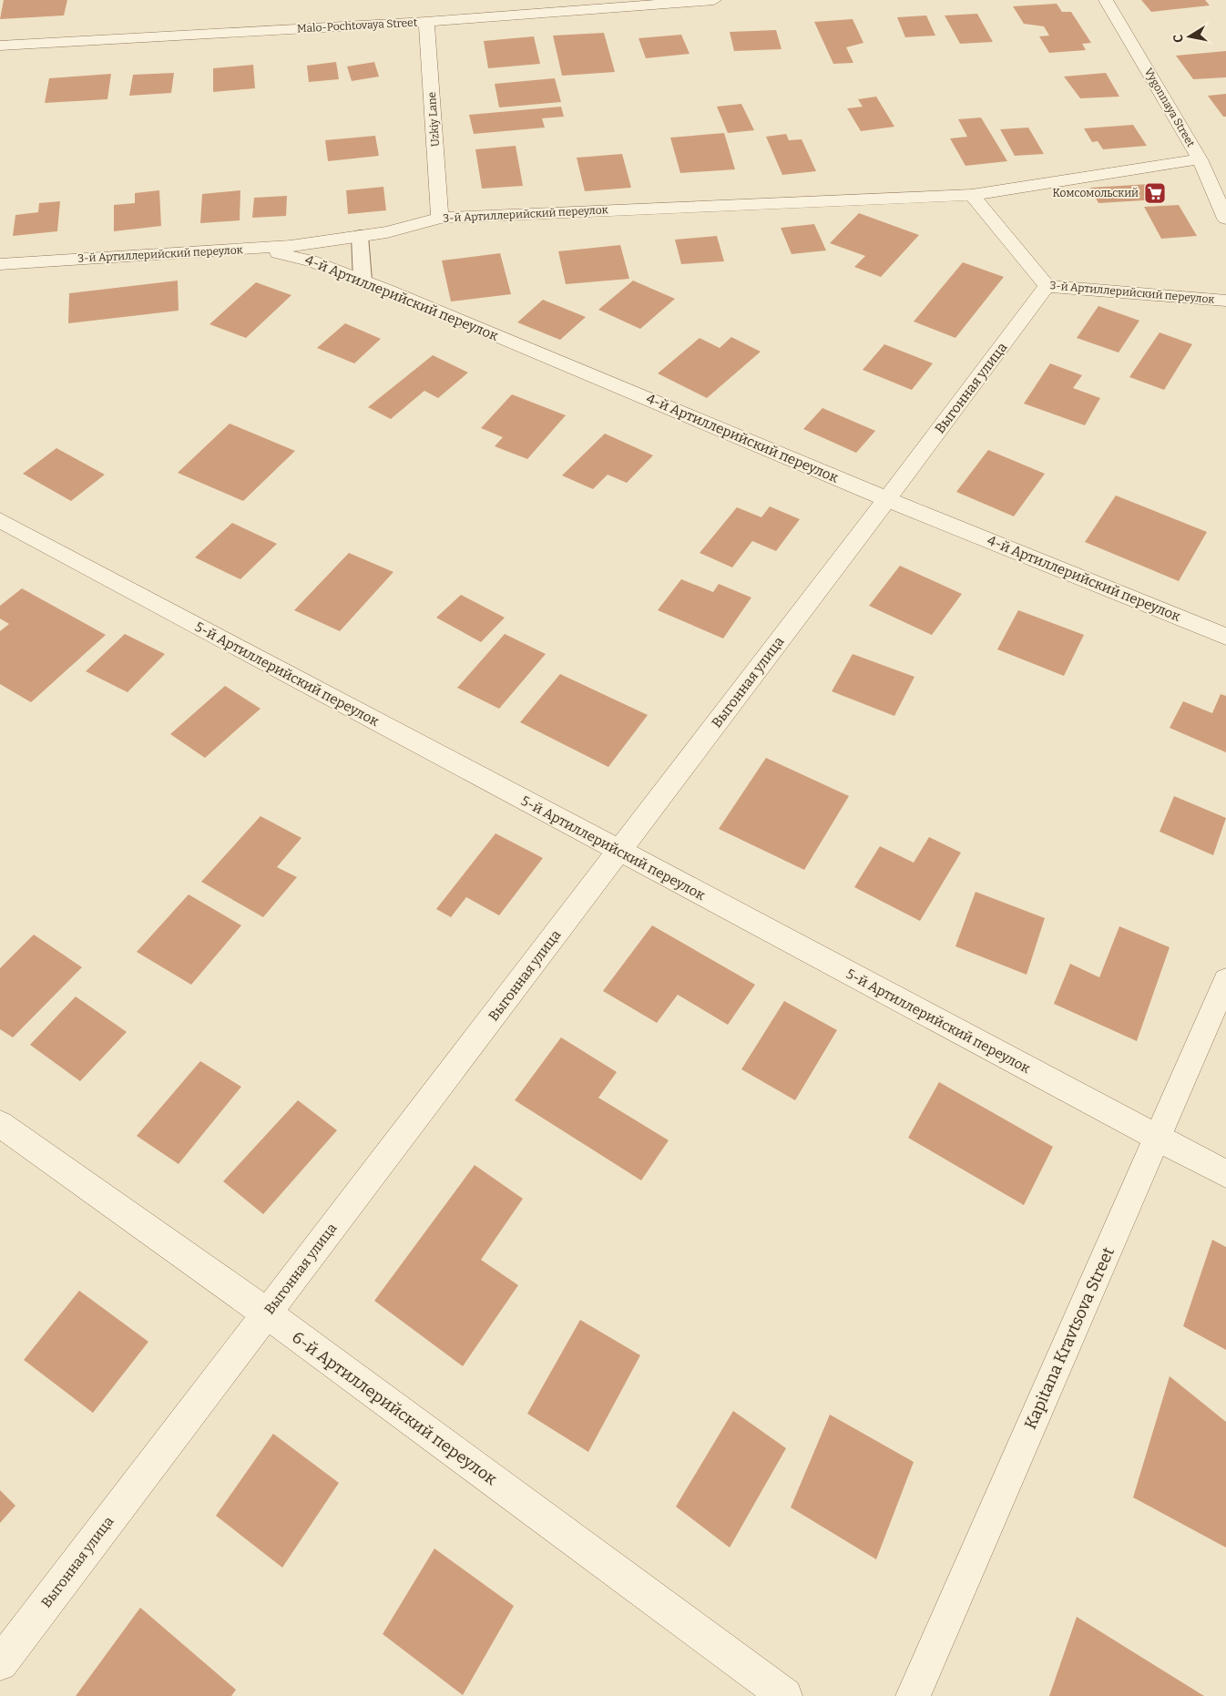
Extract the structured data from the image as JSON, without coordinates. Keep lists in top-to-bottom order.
{
  "streets": {
    "street": [
      "Malo-Pochtovaya Street",
      "Vygonnaya Street",
      "Uzkiy Lane",
      "3-й Артиллерийский переулок",
      "4-й Артиллерийский переулок",
      "Выгонная улица",
      "5-й Артиллерийский переулок",
      "Kapitana Kravtsova Street",
      "6-й Артиллерийский переулок"
    ]
  },
  "crossings": [
    ["Malo-Pochtovaya Street", "Uzkiy Lane"],
    ["Vygonnaya Street", "3-й Артиллерийский переулок"],
    ["Uzkiy Lane", "3-й Артиллерийский переулок"],
    ["3-й Артиллерийский переулок", "4-й Артиллерийский переулок"],
    ["3-й Артиллерийский переулок", "Выгонная улица"],
    ["4-й Артиллерийский переулок", "Выгонная улица"],
    ["Выгонная улица", "5-й Артиллерийский переулок"],
    ["Выгонная улица", "6-й Артиллерийский переулок"],
    ["5-й Артиллерийский переулок", "Kapitana Kravtsova Street"]
  ],
  "places": {
    "supermarket": ["Комсомольский"]
  },
  "north": "left"
}
